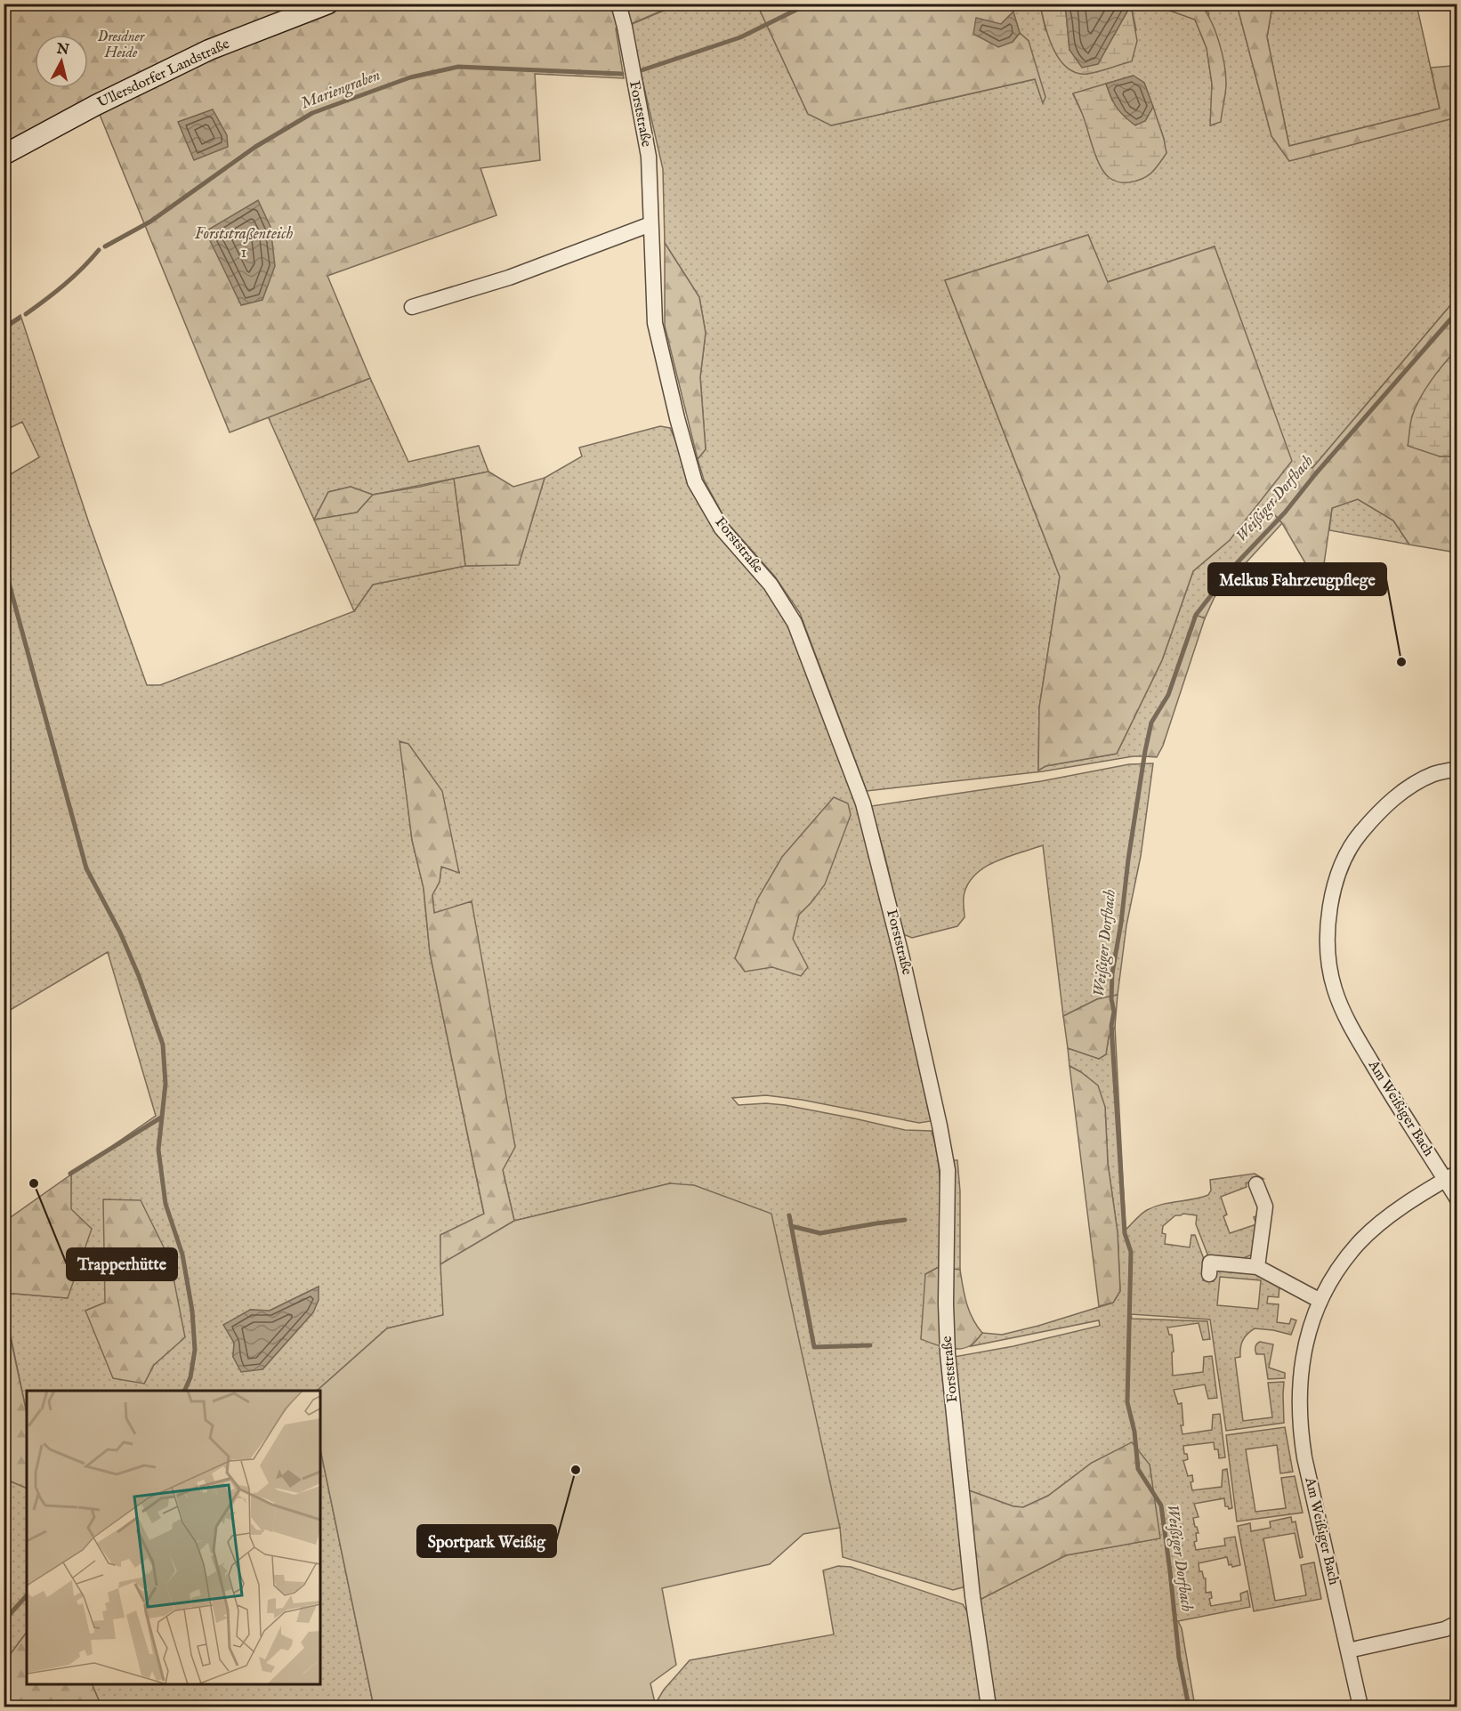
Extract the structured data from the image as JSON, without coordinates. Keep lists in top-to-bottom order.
{
  "streets": {
    "main road": ["Ullersdorfer Landstraße"],
    "street": ["Forststraße", "Am Weißiger Bach"]
  },
  "water": ["Mariengraben", "Forststraßenteich 1", "Weißiger Dorfbach"],
  "parks": ["Dresdner Heide"],
  "places": ["Melkus Fahrzeugpflege", "Trapperhütte", "Sportpark Weißig"],
  "north": "top"
}
